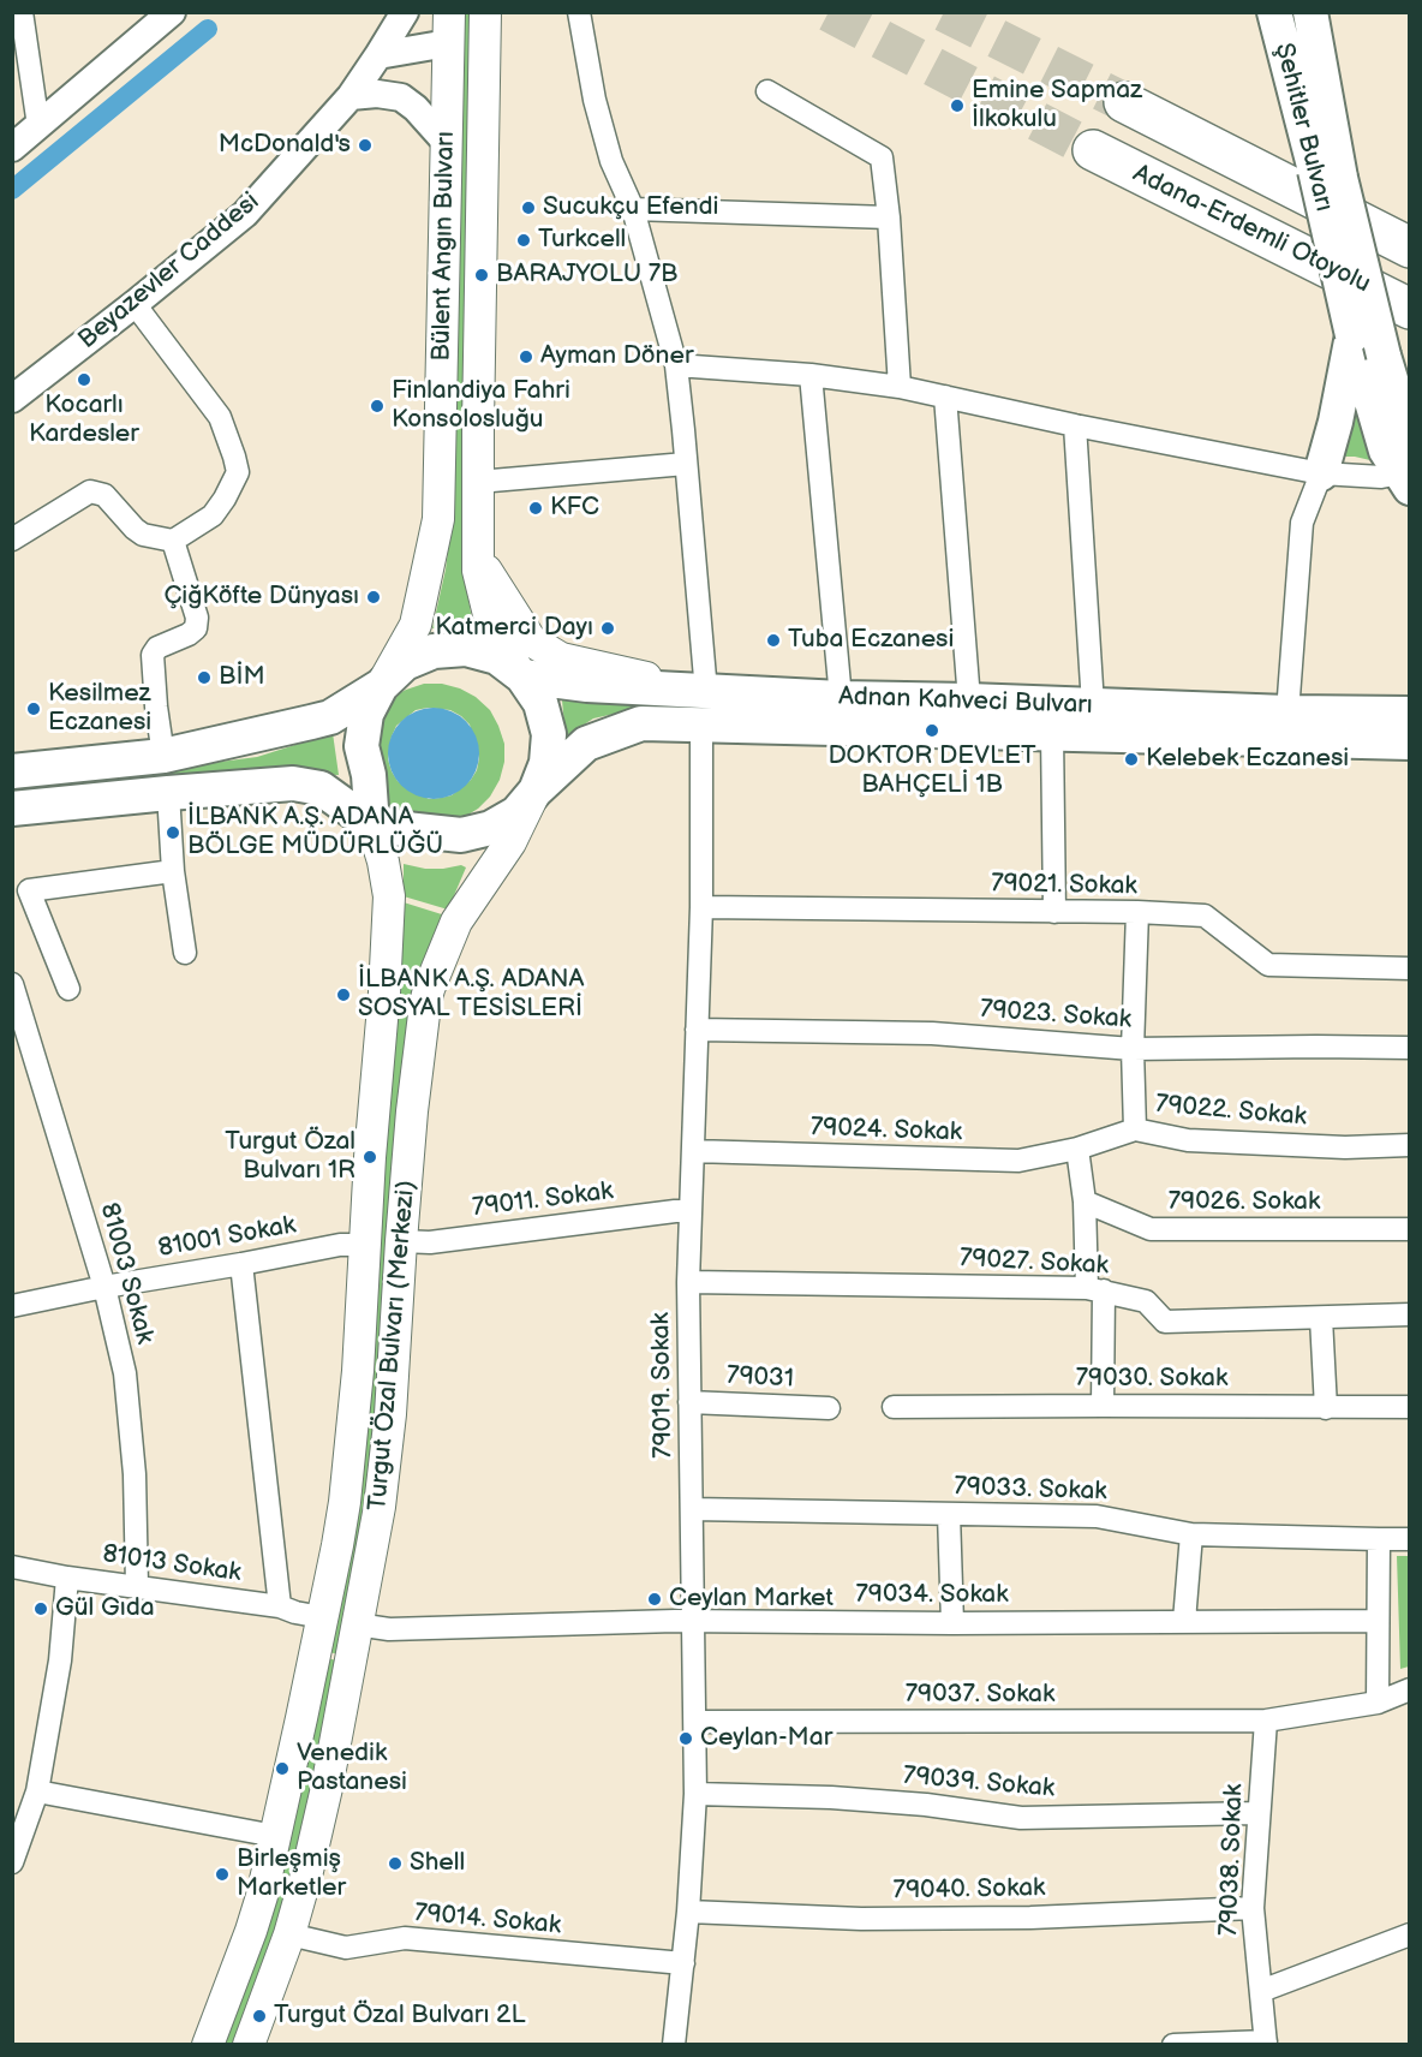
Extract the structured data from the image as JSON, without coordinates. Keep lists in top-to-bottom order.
{
  "streets": {
    "highway": ["Adana-Erdemli Otoyolu"],
    "main road": [
      "Şehitler Bulvarı",
      "Bülent Angın Bulvarı",
      "Adnan Kahveci Bulvarı",
      "Turgut Özal Bulvarı (Merkezi)"
    ],
    "street": [
      "Beyazevler Caddesi",
      "79021. Sokak",
      "79023. Sokak",
      "79022. Sokak",
      "79024. Sokak",
      "79011. Sokak",
      "79026. Sokak",
      "81001 Sokak",
      "79027. Sokak",
      "81003 Sokak",
      "79031",
      "79030. Sokak",
      "79019. Sokak",
      "79033. Sokak",
      "81013 Sokak",
      "79034. Sokak",
      "79037. Sokak",
      "79039. Sokak",
      "79038. Sokak",
      "79040. Sokak",
      "79014. Sokak"
    ]
  },
  "crossings": [
    ["Bülent Angın Bulvarı", "Adnan Kahveci Bulvarı"],
    ["Bülent Angın Bulvarı", "Turgut Özal Bulvarı (Merkezi)"],
    ["Adnan Kahveci Bulvarı", "Turgut Özal Bulvarı (Merkezi)"],
    ["Adnan Kahveci Bulvarı", "79019. Sokak"],
    ["79021. Sokak", "79022. Sokak"],
    ["79021. Sokak", "79019. Sokak"],
    ["79023. Sokak", "79022. Sokak"],
    ["79023. Sokak", "79019. Sokak"],
    ["79022. Sokak", "79024. Sokak"],
    ["79024. Sokak", "79019. Sokak"],
    ["79011. Sokak", "Turgut Özal Bulvarı (Merkezi)"],
    ["79011. Sokak", "79019. Sokak"],
    ["81001 Sokak", "81003 Sokak"],
    ["81001 Sokak", "Turgut Özal Bulvarı (Merkezi)"],
    ["79027. Sokak", "79019. Sokak"],
    ["81003 Sokak", "81013 Sokak"],
    ["Turgut Özal Bulvarı (Merkezi)", "81013 Sokak"],
    ["Turgut Özal Bulvarı (Merkezi)", "79034. Sokak"],
    ["Turgut Özal Bulvarı (Merkezi)", "79014. Sokak"],
    ["79031", "79019. Sokak"],
    ["79019. Sokak", "79033. Sokak"],
    ["79019. Sokak", "79034. Sokak"],
    ["79019. Sokak", "79037. Sokak"],
    ["79019. Sokak", "79039. Sokak"],
    ["79019. Sokak", "79040. Sokak"],
    ["79019. Sokak", "79014. Sokak"],
    ["79037. Sokak", "79038. Sokak"],
    ["79039. Sokak", "79038. Sokak"],
    ["79038. Sokak", "79040. Sokak"]
  ],
  "places": [
    "Emine Sapmaz İlkokulu",
    "McDonald's",
    "Sucukçu Efendi",
    "Turkcell",
    "BARAJYOLU 7B",
    "Ayman Döner",
    "Kocarlı Kardesler",
    "Finlandiya Fahri Konsolosluğu",
    "KFC",
    "ÇiğKöfte Dünyası",
    "Katmerci Dayı",
    "Tuba Eczanesi",
    "BİM",
    "Kesilmez Eczanesi",
    "DOKTOR DEVLET BAHÇELİ 1B",
    "Kelebek Eczanesi",
    "İLBANK A.Ş. ADANA BÖLGE MÜDÜRLÜĞÜ",
    "İLBANK A.Ş. ADANA SOSYAL TESİSLERİ",
    "Turgut Özal Bulvarı 1R",
    "Ceylan Market",
    "Gül Gıda",
    "Ceylan-Mar",
    "Venedik Pastanesi",
    "Shell",
    "Birleşmiş Marketler",
    "Turgut Özal Bulvarı 2L"
  ]
}
